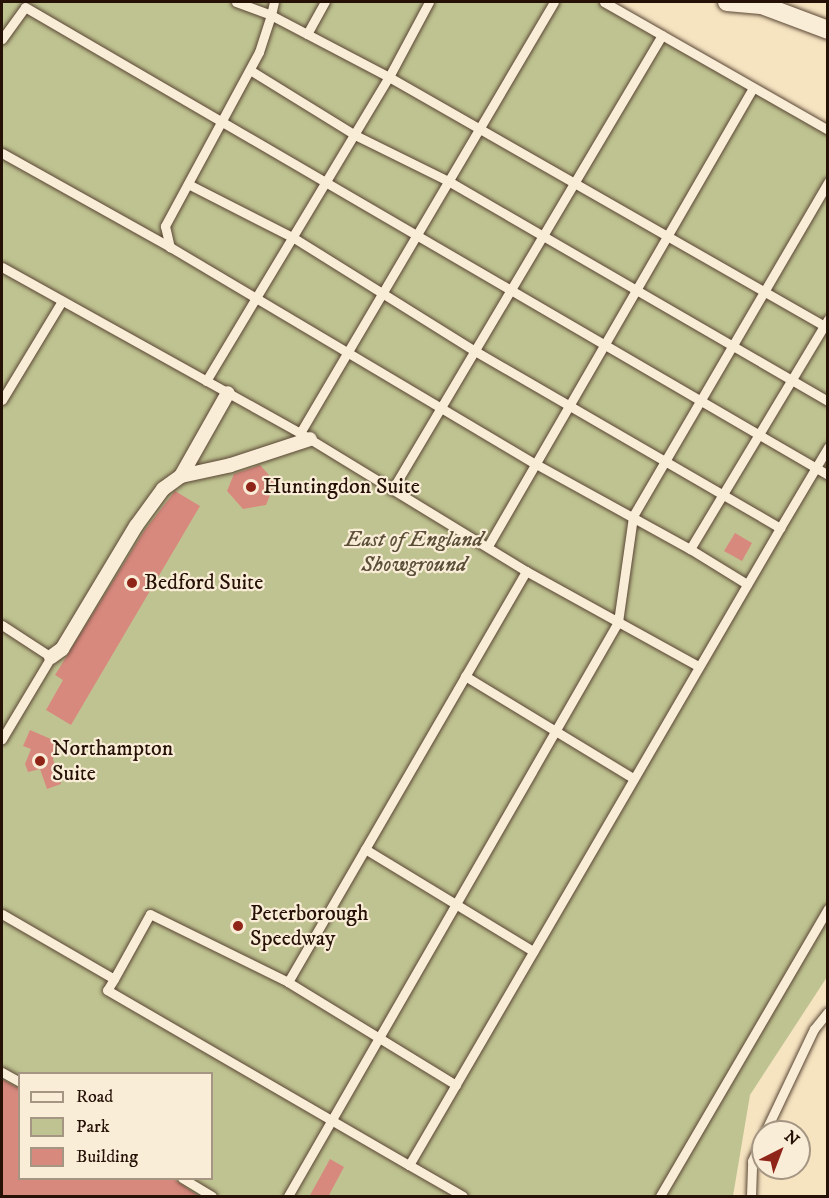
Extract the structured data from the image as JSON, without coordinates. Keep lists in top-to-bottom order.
{
  "parks": ["East of England Showground"],
  "places": [
    "Huntingdon Suite",
    "Bedford Suite",
    "Northampton Suite",
    "Peterborough Speedway"
  ],
  "legend": ["Road", "Park", "Building"],
  "north": "top right"
}
